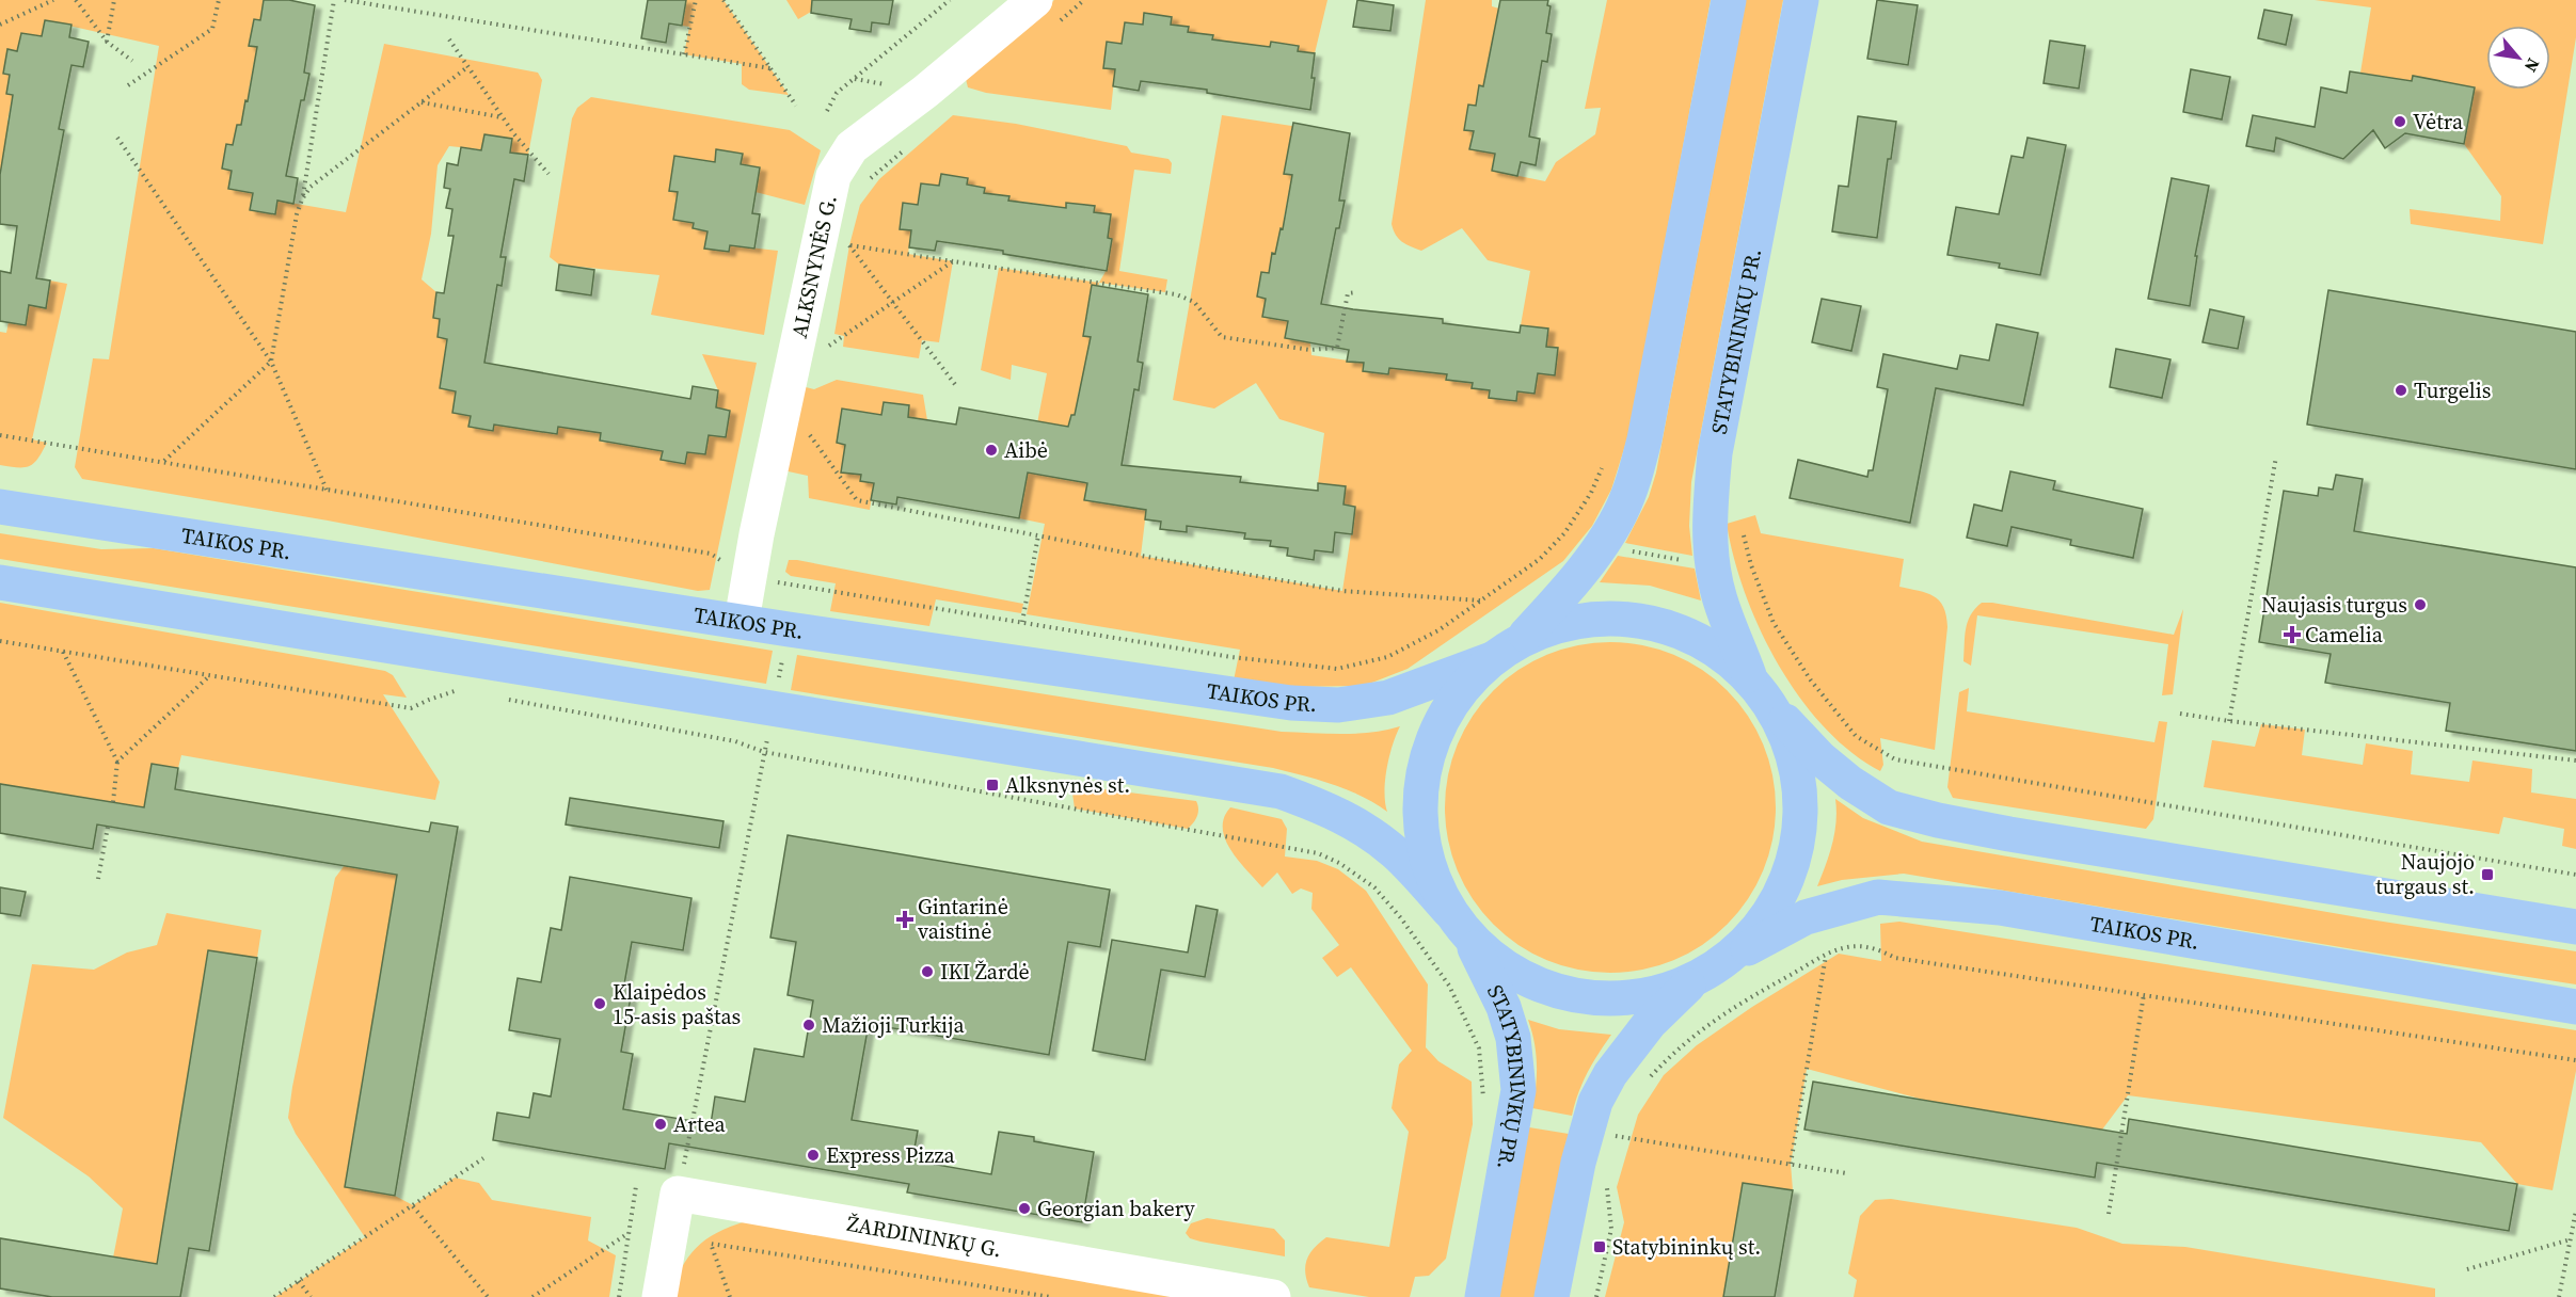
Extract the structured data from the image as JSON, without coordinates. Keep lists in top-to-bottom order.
{
  "streets": {
    "main road": ["STATYBININKŲ PR.", "TAIKOS PR."],
    "street": ["ALKSNYNĖS G.", "ŽARDININKŲ G."]
  },
  "crossings": [
    ["ALKSNYNĖS G.", "TAIKOS PR."]
  ],
  "places": {
    "other": [
      "Vėtra",
      "Turgelis",
      "Aibė",
      "Naujasis turgus",
      "IKI Žardė",
      "Klaipėdos 15-asis paštas",
      "Mažioji Turkija",
      "Artea",
      "Express Pizza",
      "Georgian bakery"
    ],
    "health": ["Camelia", "Gintarinė vaistinė"],
    "transit": ["Alksnynės st.", "Naujojo turgaus st.", "Statybininkų st."]
  },
  "north": "bottom right"
}
